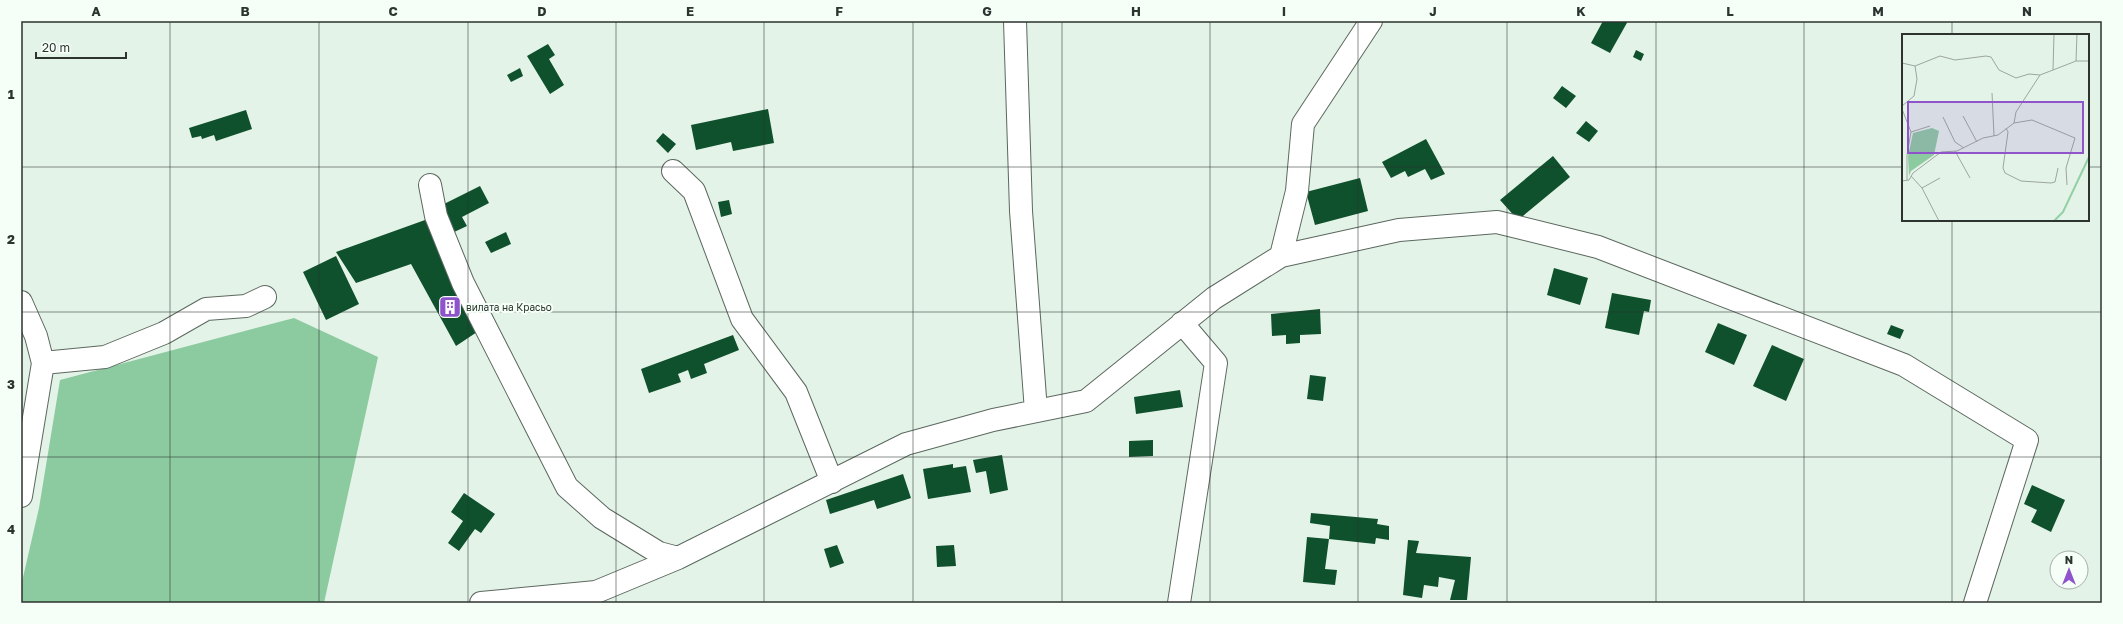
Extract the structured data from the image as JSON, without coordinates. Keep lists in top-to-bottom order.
{
  "places": {
    "building": ["вилата на Красьо"]
  },
  "scale_bar": "20 m",
  "north": "top",
  "grid": {
    "columns": [
      "A",
      "B",
      "C",
      "D",
      "E",
      "F",
      "G",
      "H",
      "I",
      "J",
      "K",
      "L",
      "M",
      "N"
    ],
    "rows": [
      "1",
      "2",
      "3",
      "4"
    ]
  }
}
